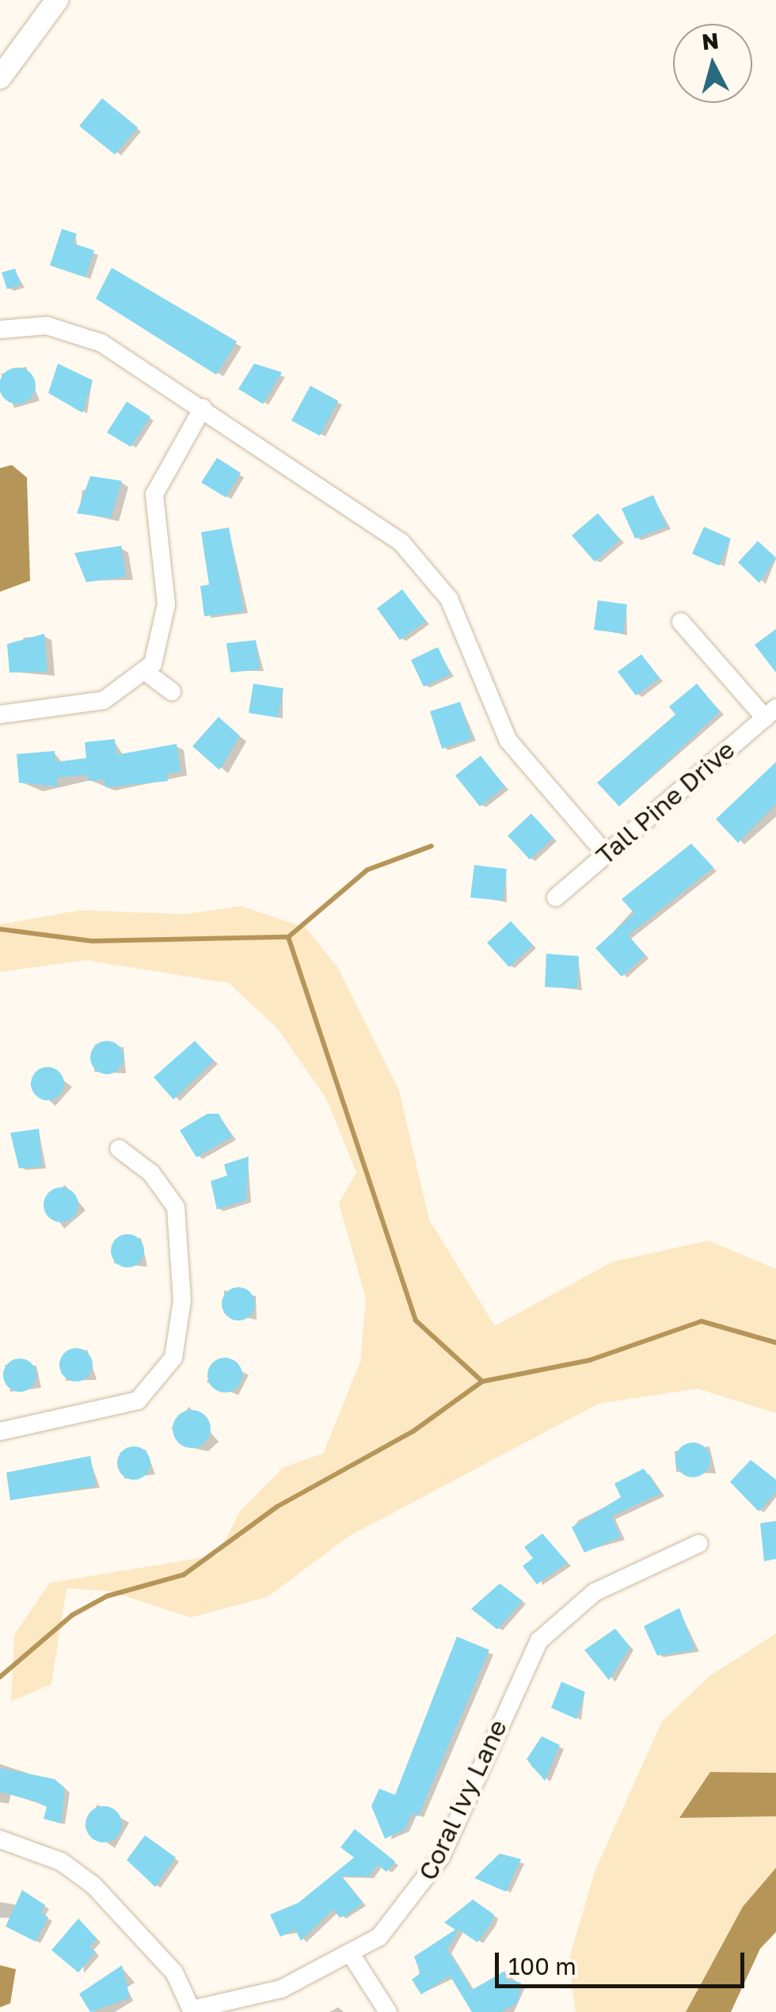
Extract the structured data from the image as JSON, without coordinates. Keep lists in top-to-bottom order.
{
  "streets": {
    "street": ["Tall Pine Drive", "Coral Ivy Lane"]
  },
  "scale_bar": "100 m",
  "north": "top"
}
